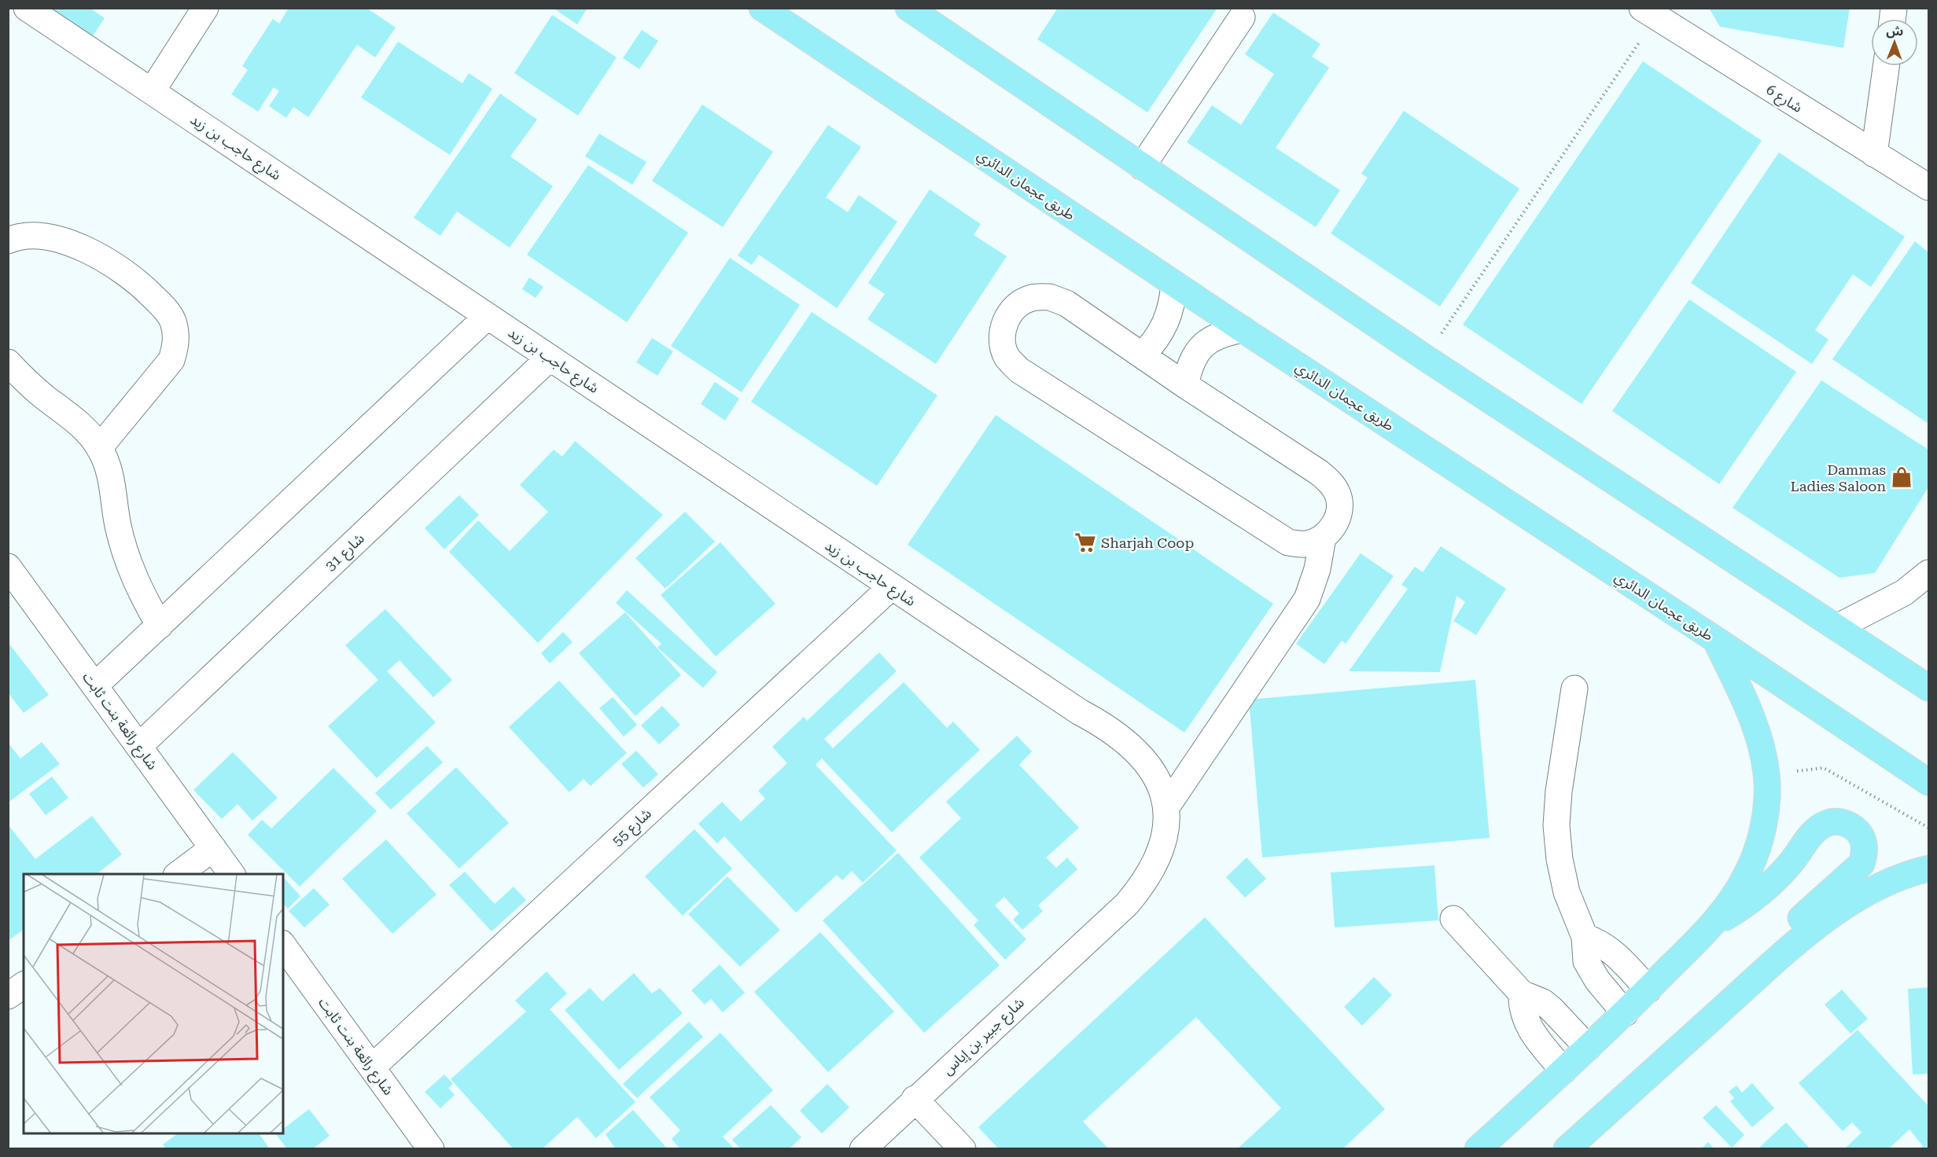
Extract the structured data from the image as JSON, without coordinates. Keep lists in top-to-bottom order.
{
  "streets": {
    "main road": ["طريق عجمان الدائري"],
    "street": [
      "شارع 6",
      "شارع حاجب بن زيد",
      "شارع 31",
      "شارع رائعة بنت ثابت",
      "شارع 55",
      "شارع جبير بن إياس"
    ]
  },
  "crossings": [
    ["شارع حاجب بن زيد", "شارع 31"],
    ["شارع حاجب بن زيد", "شارع 55"],
    ["شارع حاجب بن زيد", "شارع جبير بن إياس"],
    ["شارع 31", "شارع رائعة بنت ثابت"],
    ["شارع رائعة بنت ثابت", "شارع 55"]
  ],
  "places": {
    "shop": ["Dammas Ladies Saloon"],
    "supermarket": ["Sharjah Coop"]
  },
  "north": "top"
}
